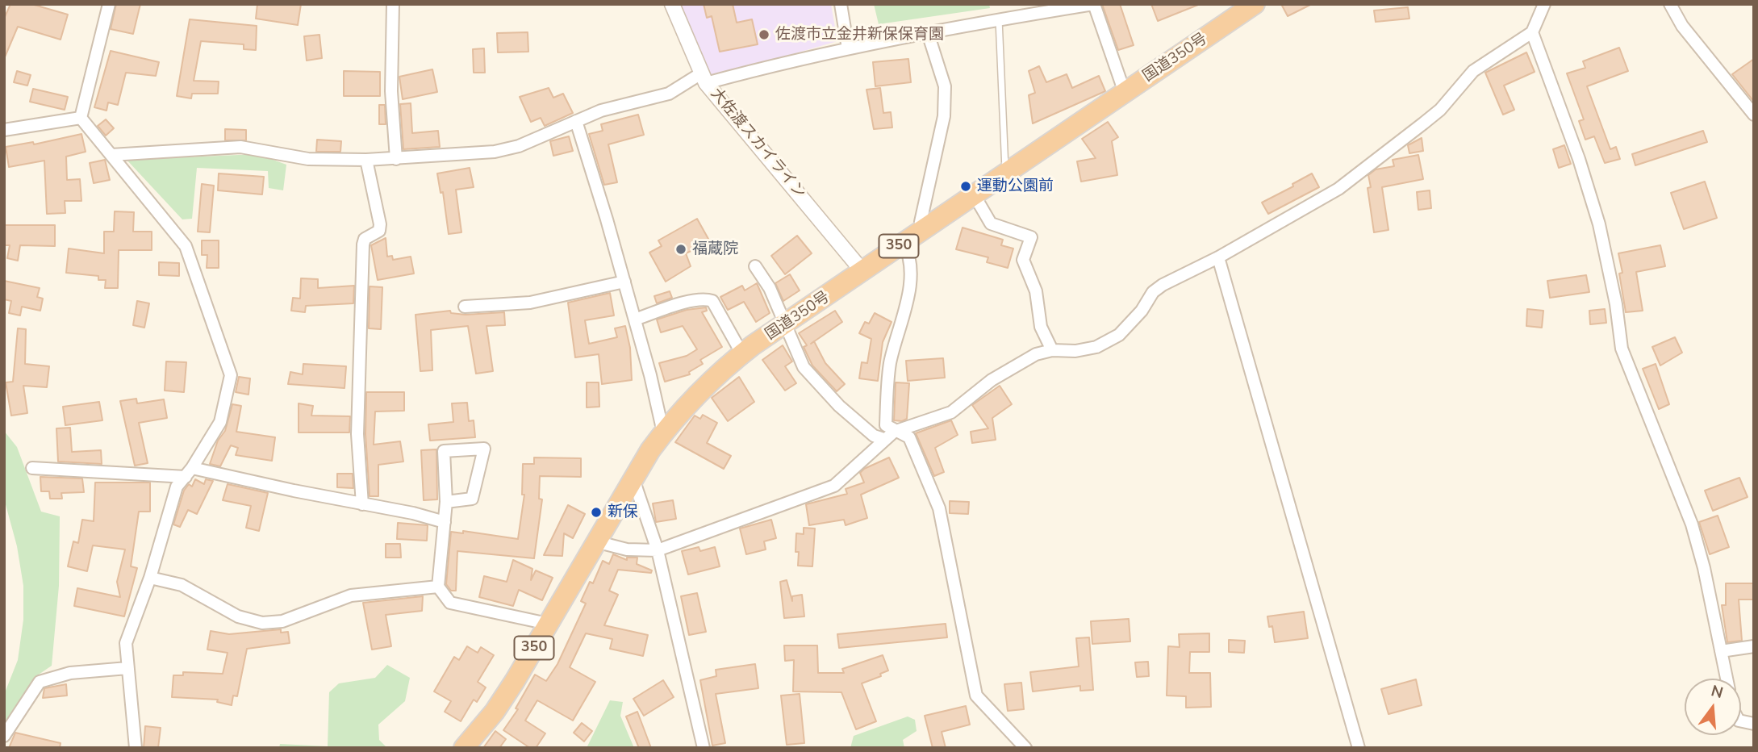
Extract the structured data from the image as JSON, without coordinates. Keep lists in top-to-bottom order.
{
  "streets": {
    "highway": ["国道350号", "350"],
    "street": ["大佐渡スカイライン"]
  },
  "crossings": [
    ["国道350号", "大佐渡スカイライン"]
  ],
  "places": [
    "佐渡市立金井新保保育園",
    "運動公園前",
    "福蔵院",
    "新保"
  ],
  "north": "top"
}
